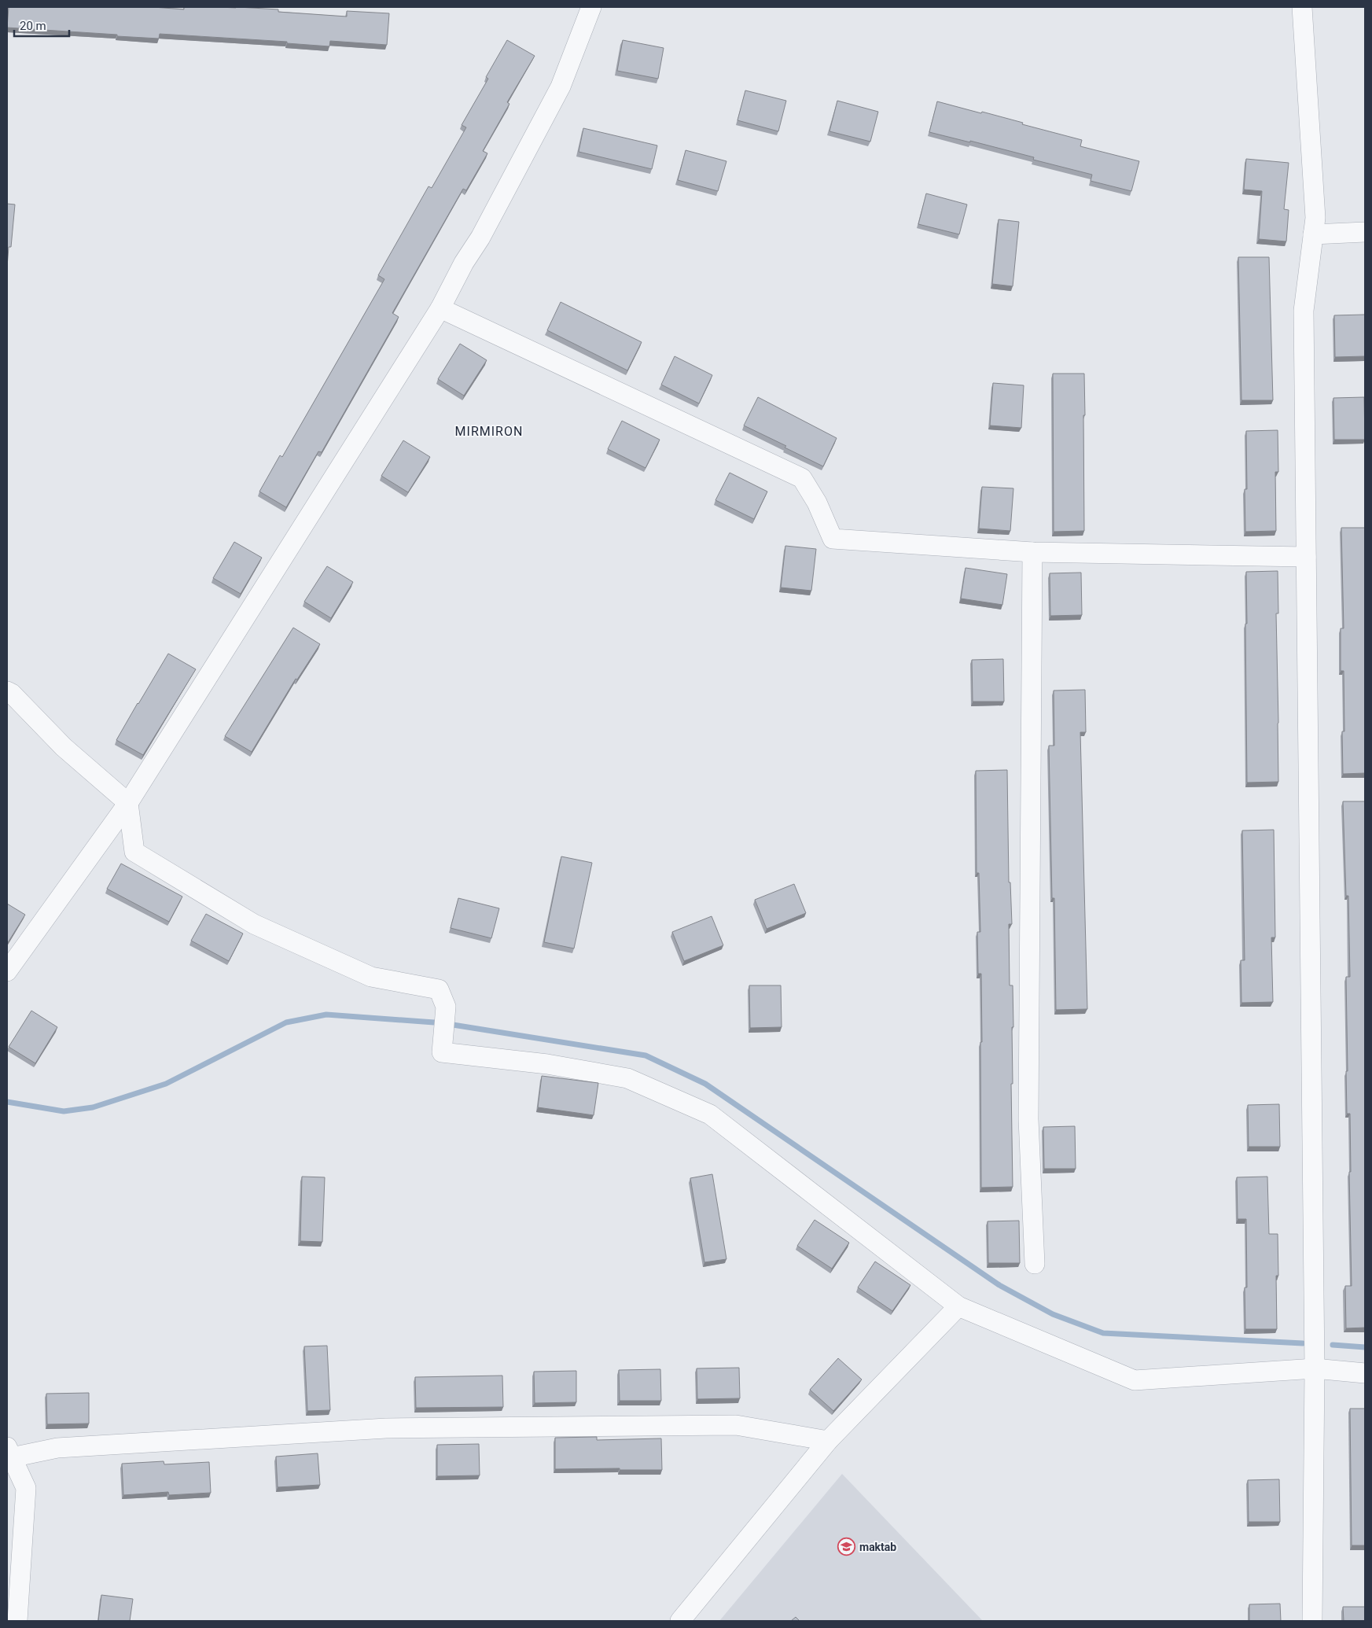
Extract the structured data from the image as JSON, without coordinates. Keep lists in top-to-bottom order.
{
  "districts": ["MIRMIRON"],
  "places": {
    "school or university": ["maktab"]
  },
  "scale_bar": "20 m"
}
